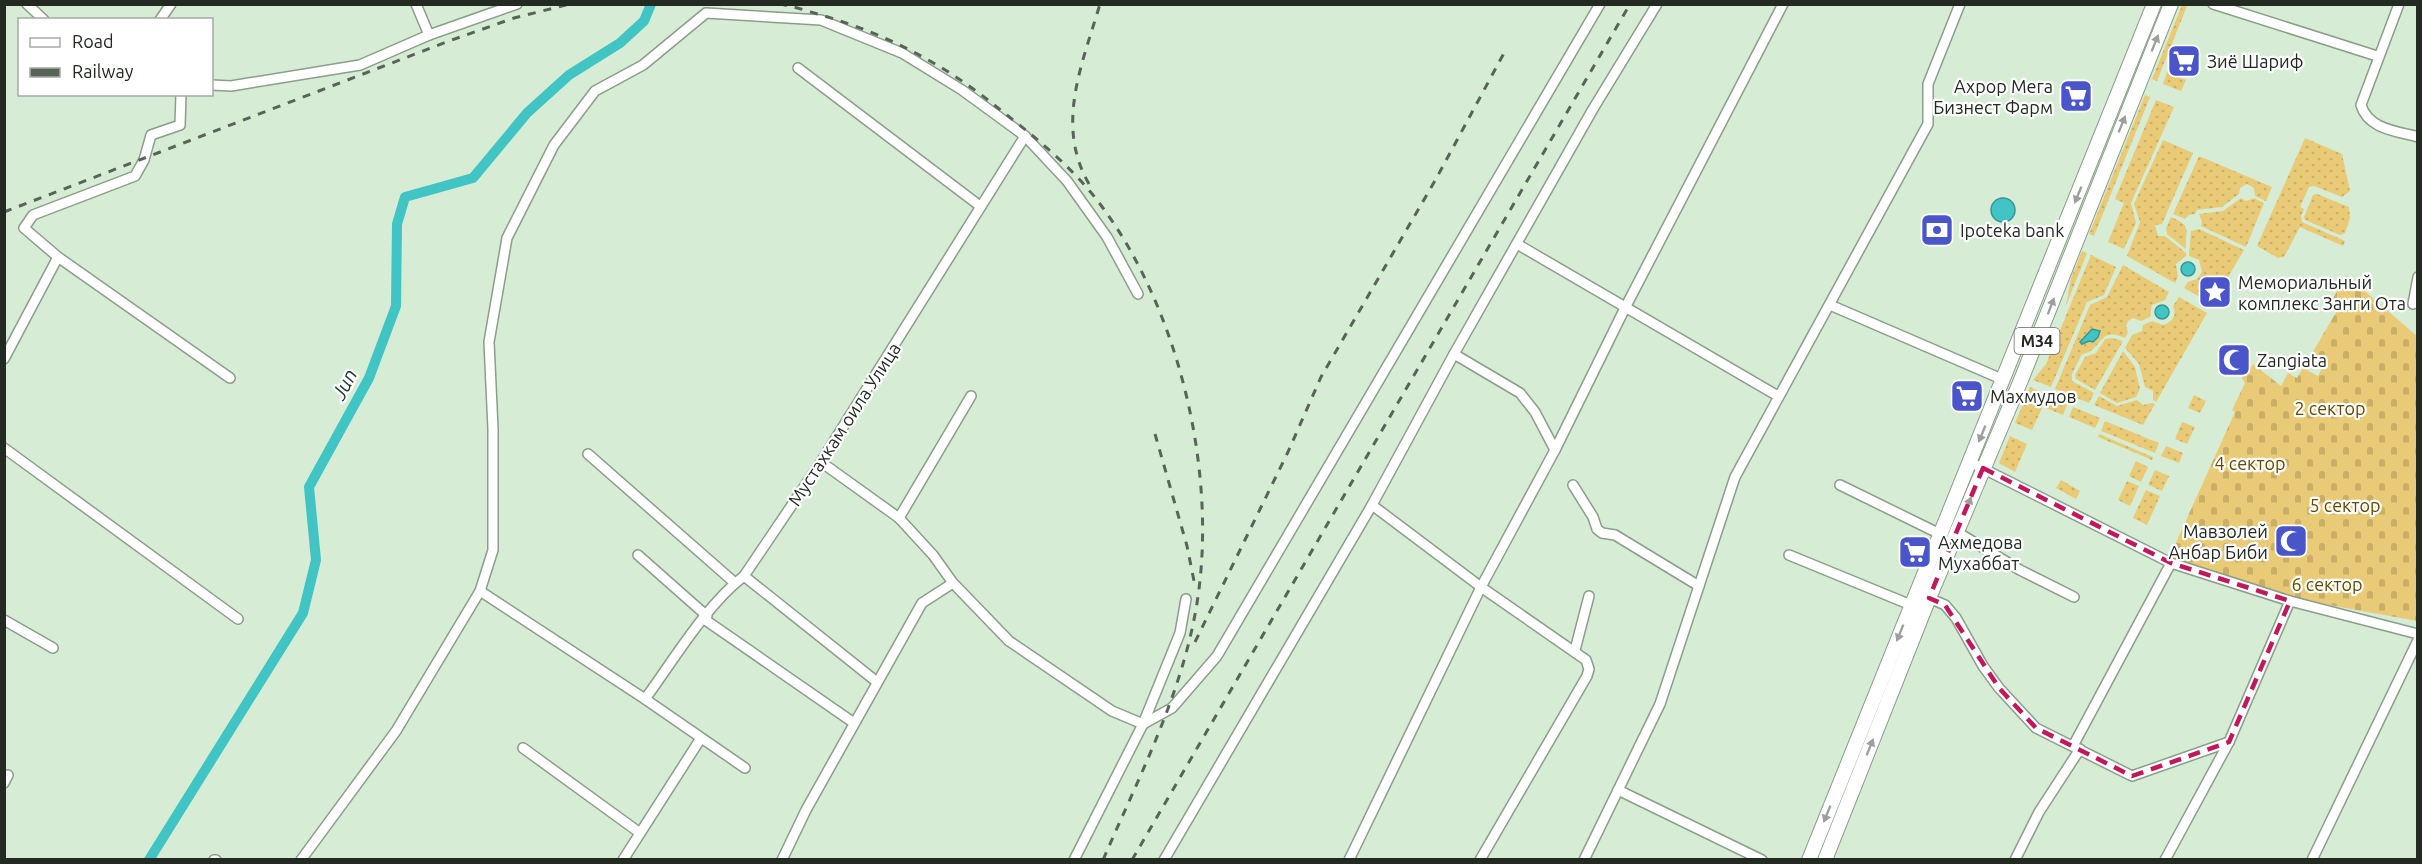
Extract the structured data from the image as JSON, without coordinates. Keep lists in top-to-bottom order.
{
  "streets": {
    "main road": ["M34"],
    "street": ["Мустахкам оила Улица"]
  },
  "water": ["Jun"],
  "parks": [
    "2 сектор",
    "4 сектор",
    "5 сектор",
    "6 сектор"
  ],
  "places": {
    "supermarket": [
      "Зиё Шариф",
      "Ахрор Мега Бизнест Фарм",
      "Махмудов",
      "Ахмедова Мухаббат"
    ],
    "bank": ["Ipoteka bank"],
    "place": ["Мемориальный комплекс Занги Ота"],
    "mosque": ["Zangiata", "Мавзолей Анбар Биби"]
  },
  "legend": ["Road", "Railway"]
}
